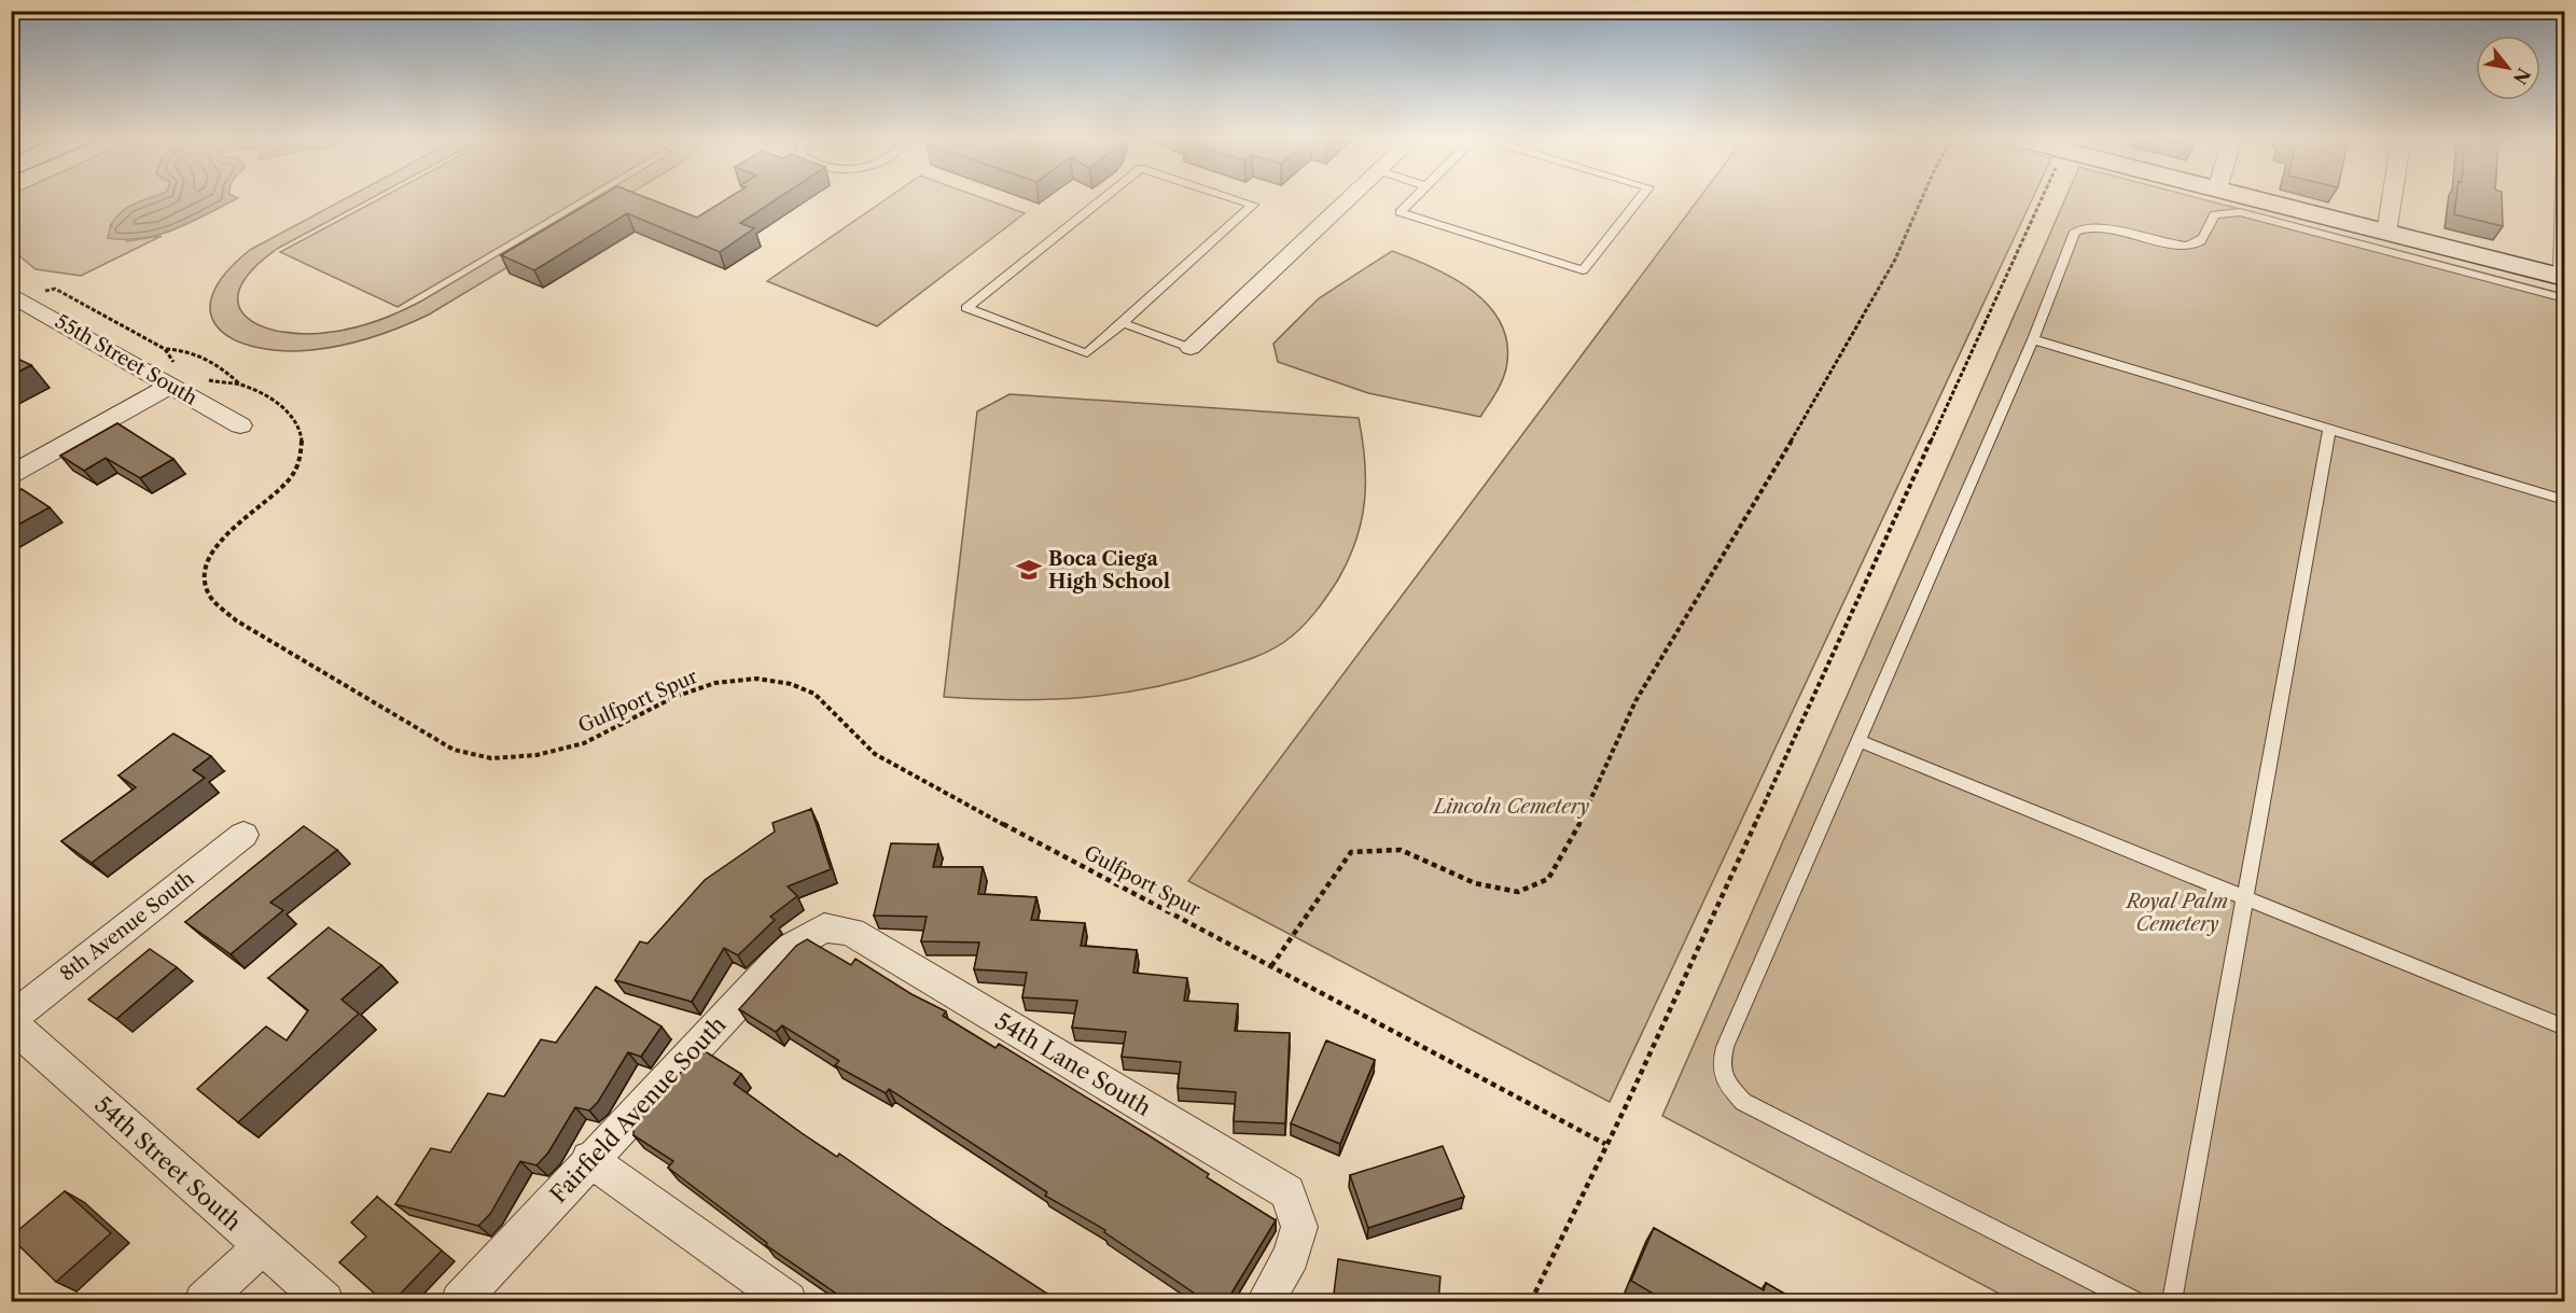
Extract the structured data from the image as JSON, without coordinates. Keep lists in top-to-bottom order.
{
  "streets": {
    "street": [
      "55th Street South",
      "8th Avenue South",
      "54th Lane South",
      "Fairfield Avenue South",
      "54th Street South"
    ],
    "path": ["Gulfport Spur"]
  },
  "crossings": [
    ["54th Lane South", "Fairfield Avenue South"]
  ],
  "parks": ["Lincoln Cemetery", "Royal Palm Cemetery"],
  "places": {
    "school or university": ["Boca Ciega High School"]
  },
  "north": "bottom right"
}
